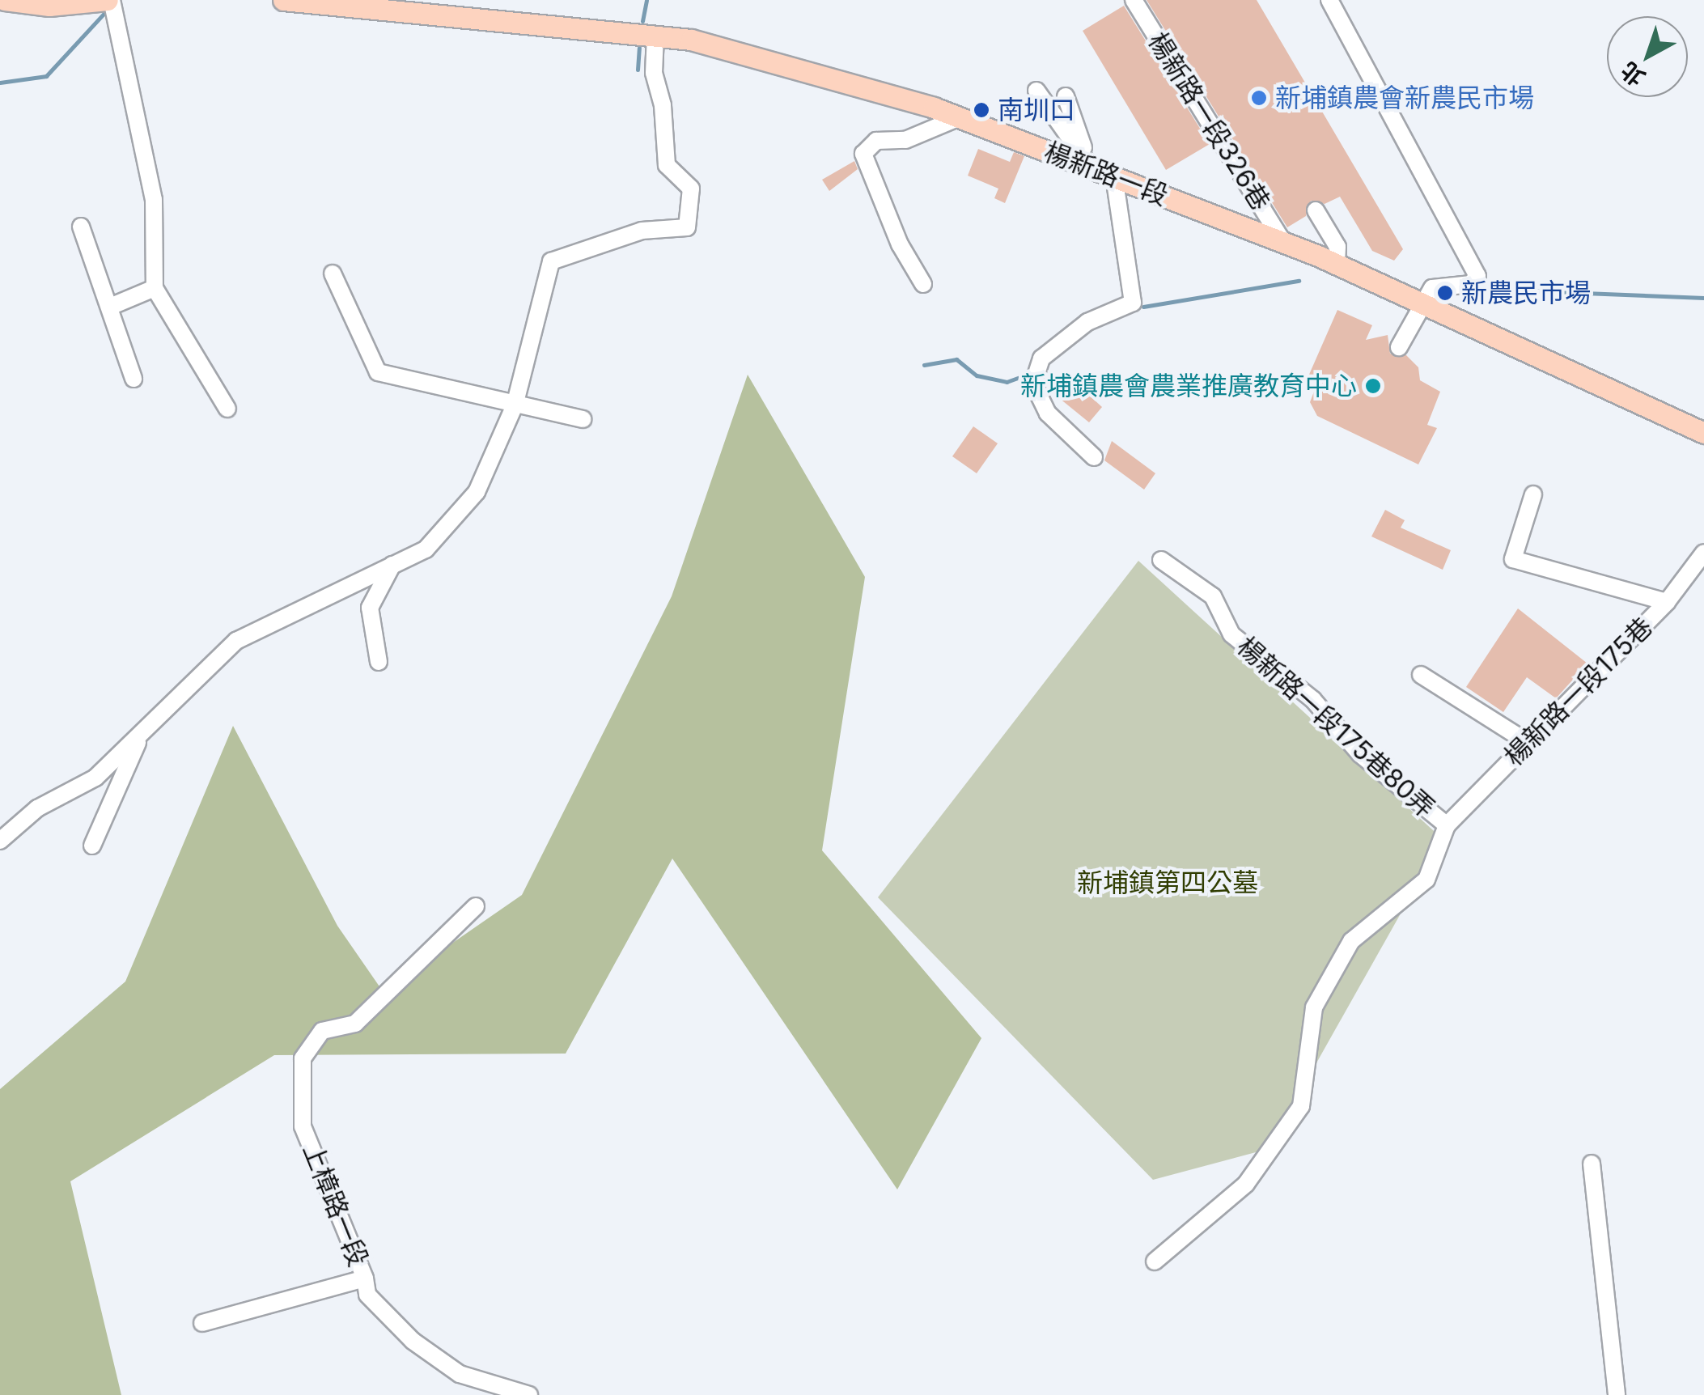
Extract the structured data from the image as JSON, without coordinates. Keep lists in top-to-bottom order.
{
  "streets": {
    "main road": ["楊新路一段"],
    "street": [
      "楊新路一段326巷",
      "楊新路一段175巷",
      "楊新路一段175巷80弄",
      "上樟路一段"
    ]
  },
  "crossings": [
    ["楊新路一段326巷", "楊新路一段"],
    ["楊新路一段175巷", "楊新路一段175巷80弄"]
  ],
  "parks": ["新埔鎮第四公墓"],
  "places": [
    "新埔鎮農會新農民市場",
    "南圳口",
    "新農民市場",
    "新埔鎮農會農業推廣教育中心"
  ],
  "north": "bottom left"
}
